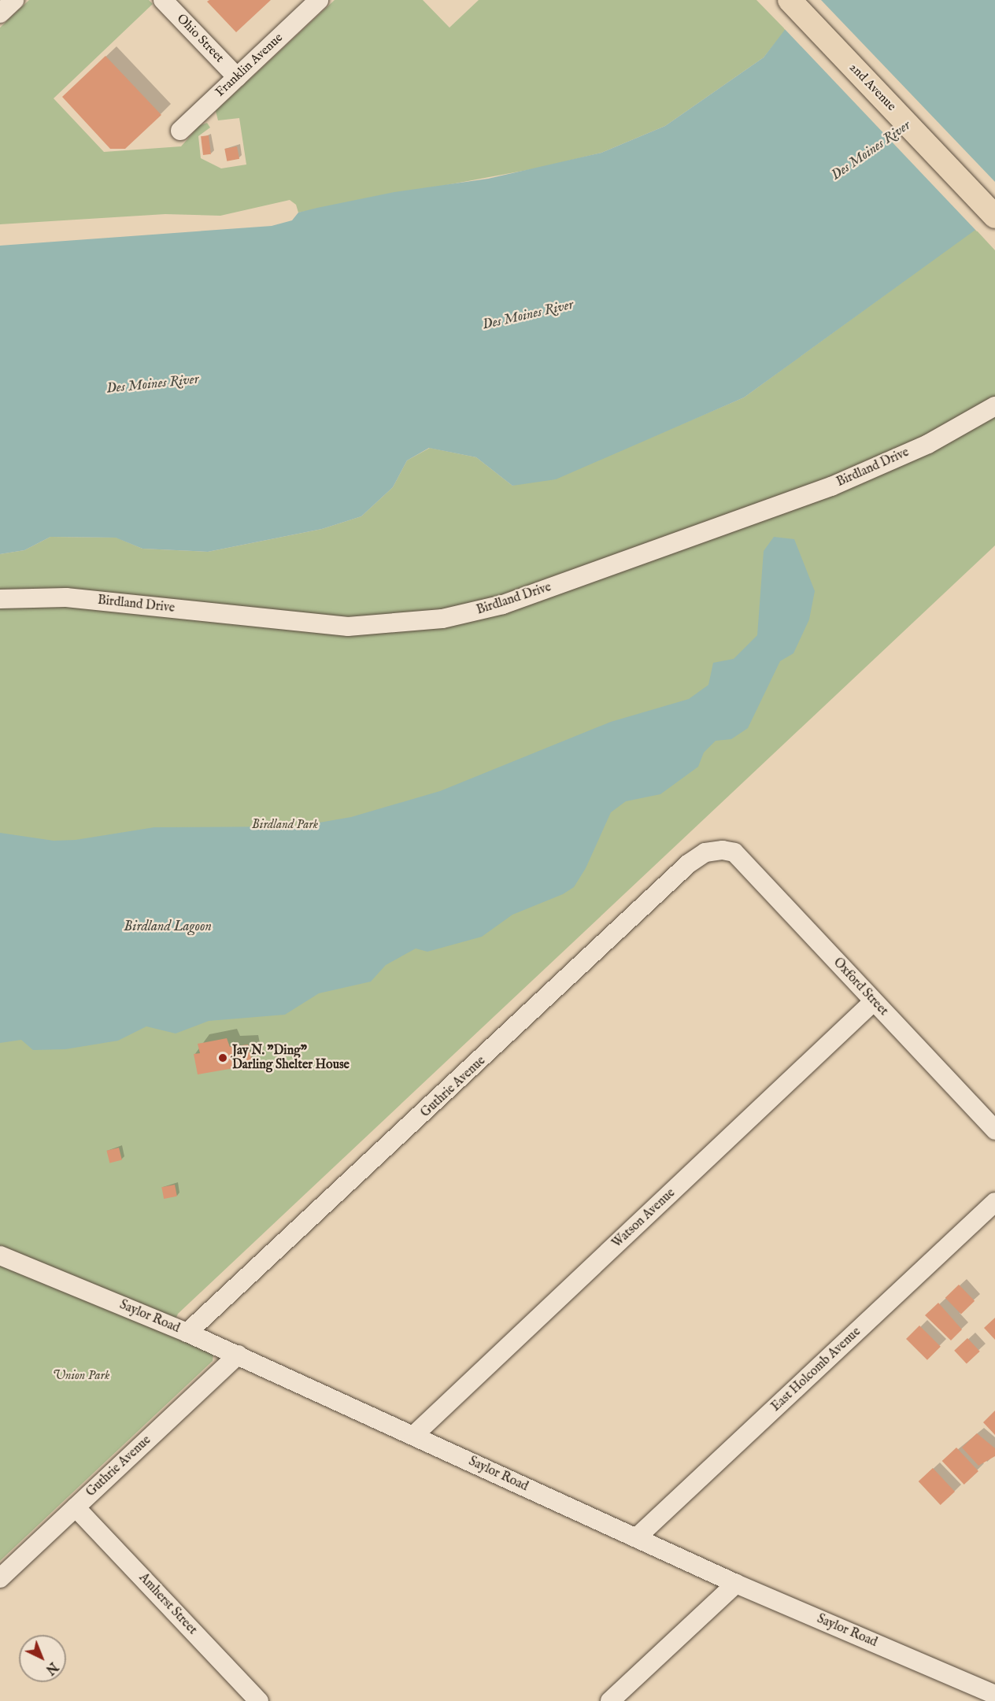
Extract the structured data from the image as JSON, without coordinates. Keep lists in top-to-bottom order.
{
  "streets": {
    "main road": ["2nd Avenue"],
    "street": [
      "Ohio Street",
      "Franklin Avenue",
      "Birdland Drive",
      "Oxford Street",
      "Guthrie Avenue",
      "Watson Avenue",
      "Saylor Road",
      "East Holcomb Avenue",
      "Amherst Street"
    ]
  },
  "crossings": [
    ["Ohio Street", "Franklin Avenue"],
    ["Oxford Street", "Guthrie Avenue"],
    ["Oxford Street", "Watson Avenue"],
    ["Guthrie Avenue", "Saylor Road"],
    ["Guthrie Avenue", "Amherst Street"],
    ["Watson Avenue", "Saylor Road"],
    ["Saylor Road", "East Holcomb Avenue"]
  ],
  "water": ["Des Moines River", "Birdland Lagoon"],
  "parks": ["Birdland Park", "Union Park"],
  "places": ["Jay N. \"Ding\" Darling Shelter House"],
  "north": "bottom right"
}
